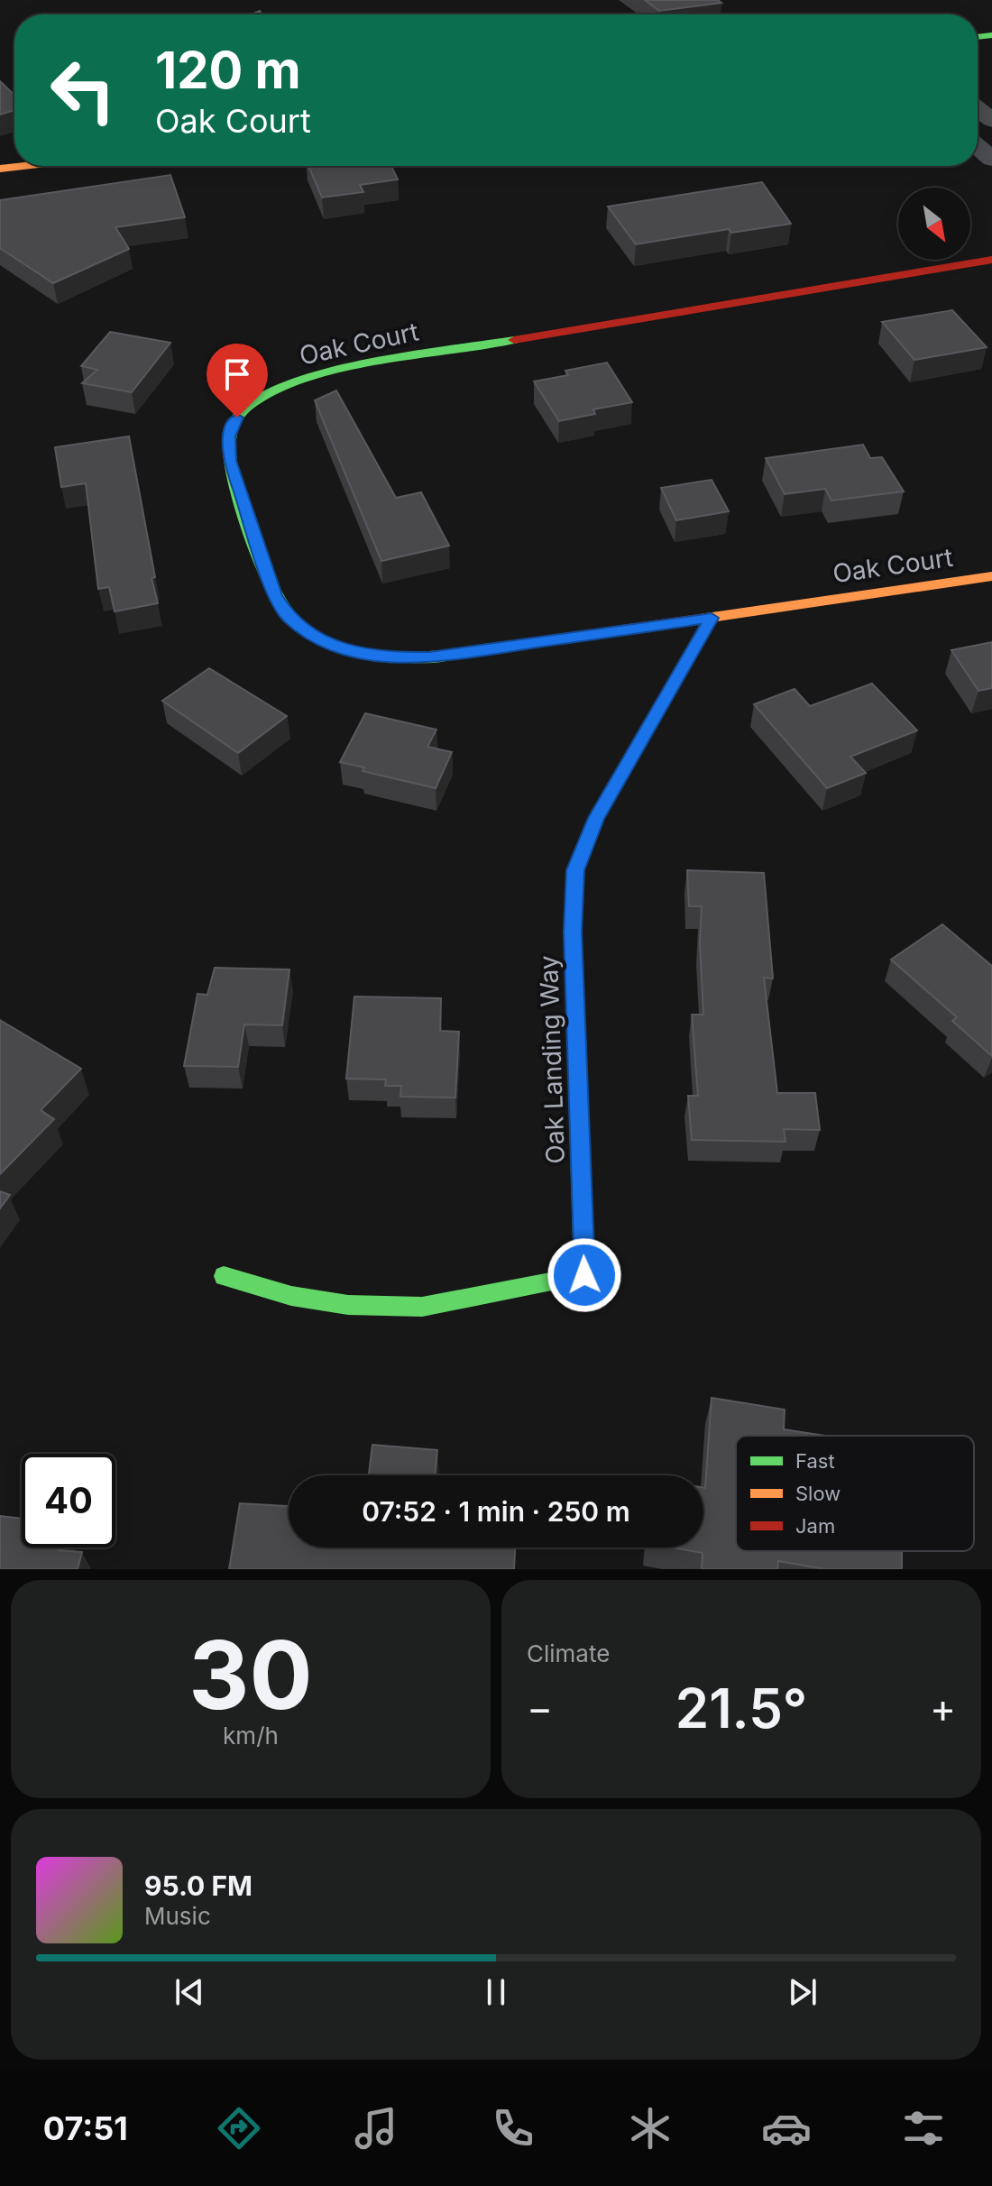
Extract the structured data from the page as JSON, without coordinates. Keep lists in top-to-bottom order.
{
  "streets": {
    "street": ["Oak Court", "Oak Landing Way"]
  },
  "crossings": [
    ["Oak Court", "Oak Landing Way"]
  ],
  "legend": ["Fast", "Slow", "Jam"],
  "north": "bottom right",
  "page": {
    "turn": ["120 m", "Oak Court"],
    "limit": "40",
    "trip": "07:52 · 1 min · 250 m",
    "tile": [
      ["30", "km/h"],
      "Climate"
    ],
    "heat": ["−", "21.5°", "+"],
    "song": ["95.0 FM", "Music"],
    "tabs": "07:51"
  }
}
